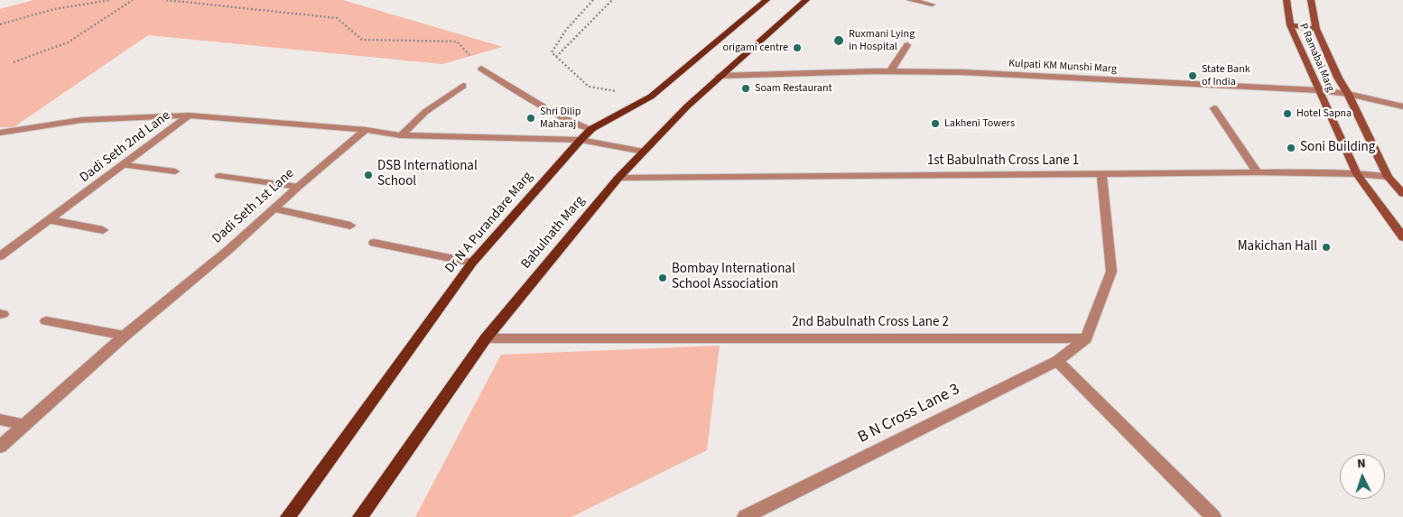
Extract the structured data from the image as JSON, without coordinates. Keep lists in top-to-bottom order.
{
  "streets": {
    "main road": ["P Ramabai Marg", "Dr N A Purandare Marg", "Babulnath Marg"],
    "street": [
      "Kulpati KM Munshi Marg",
      "Dadi Seth 2nd Lane",
      "1st Babulnath Cross Lane 1",
      "Dadi Seth 1st Lane",
      "2nd Babulnath Cross Lane 2",
      "B N Cross Lane 3"
    ]
  },
  "crossings": [
    ["P Ramabai Marg", "Kulpati KM Munshi Marg"],
    ["P Ramabai Marg", "1st Babulnath Cross Lane 1"],
    ["Kulpati KM Munshi Marg", "Babulnath Marg"],
    ["Dadi Seth 2nd Lane", "Dadi Seth 1st Lane"],
    ["1st Babulnath Cross Lane 1", "Babulnath Marg"],
    ["Babulnath Marg", "2nd Babulnath Cross Lane 2"],
    ["2nd Babulnath Cross Lane 2", "B N Cross Lane 3"]
  ],
  "places": [
    "Ruxmani Lying in Hospital",
    "origami centre",
    "State Bank of India",
    "Soam Restaurant",
    "Hotel Sapna",
    "Shri Dilip Maharaj",
    "Lakheni Towers",
    "Soni Building",
    "DSB International School",
    "Makichan Hall",
    "Bombay International School Association"
  ],
  "north": "top"
}
